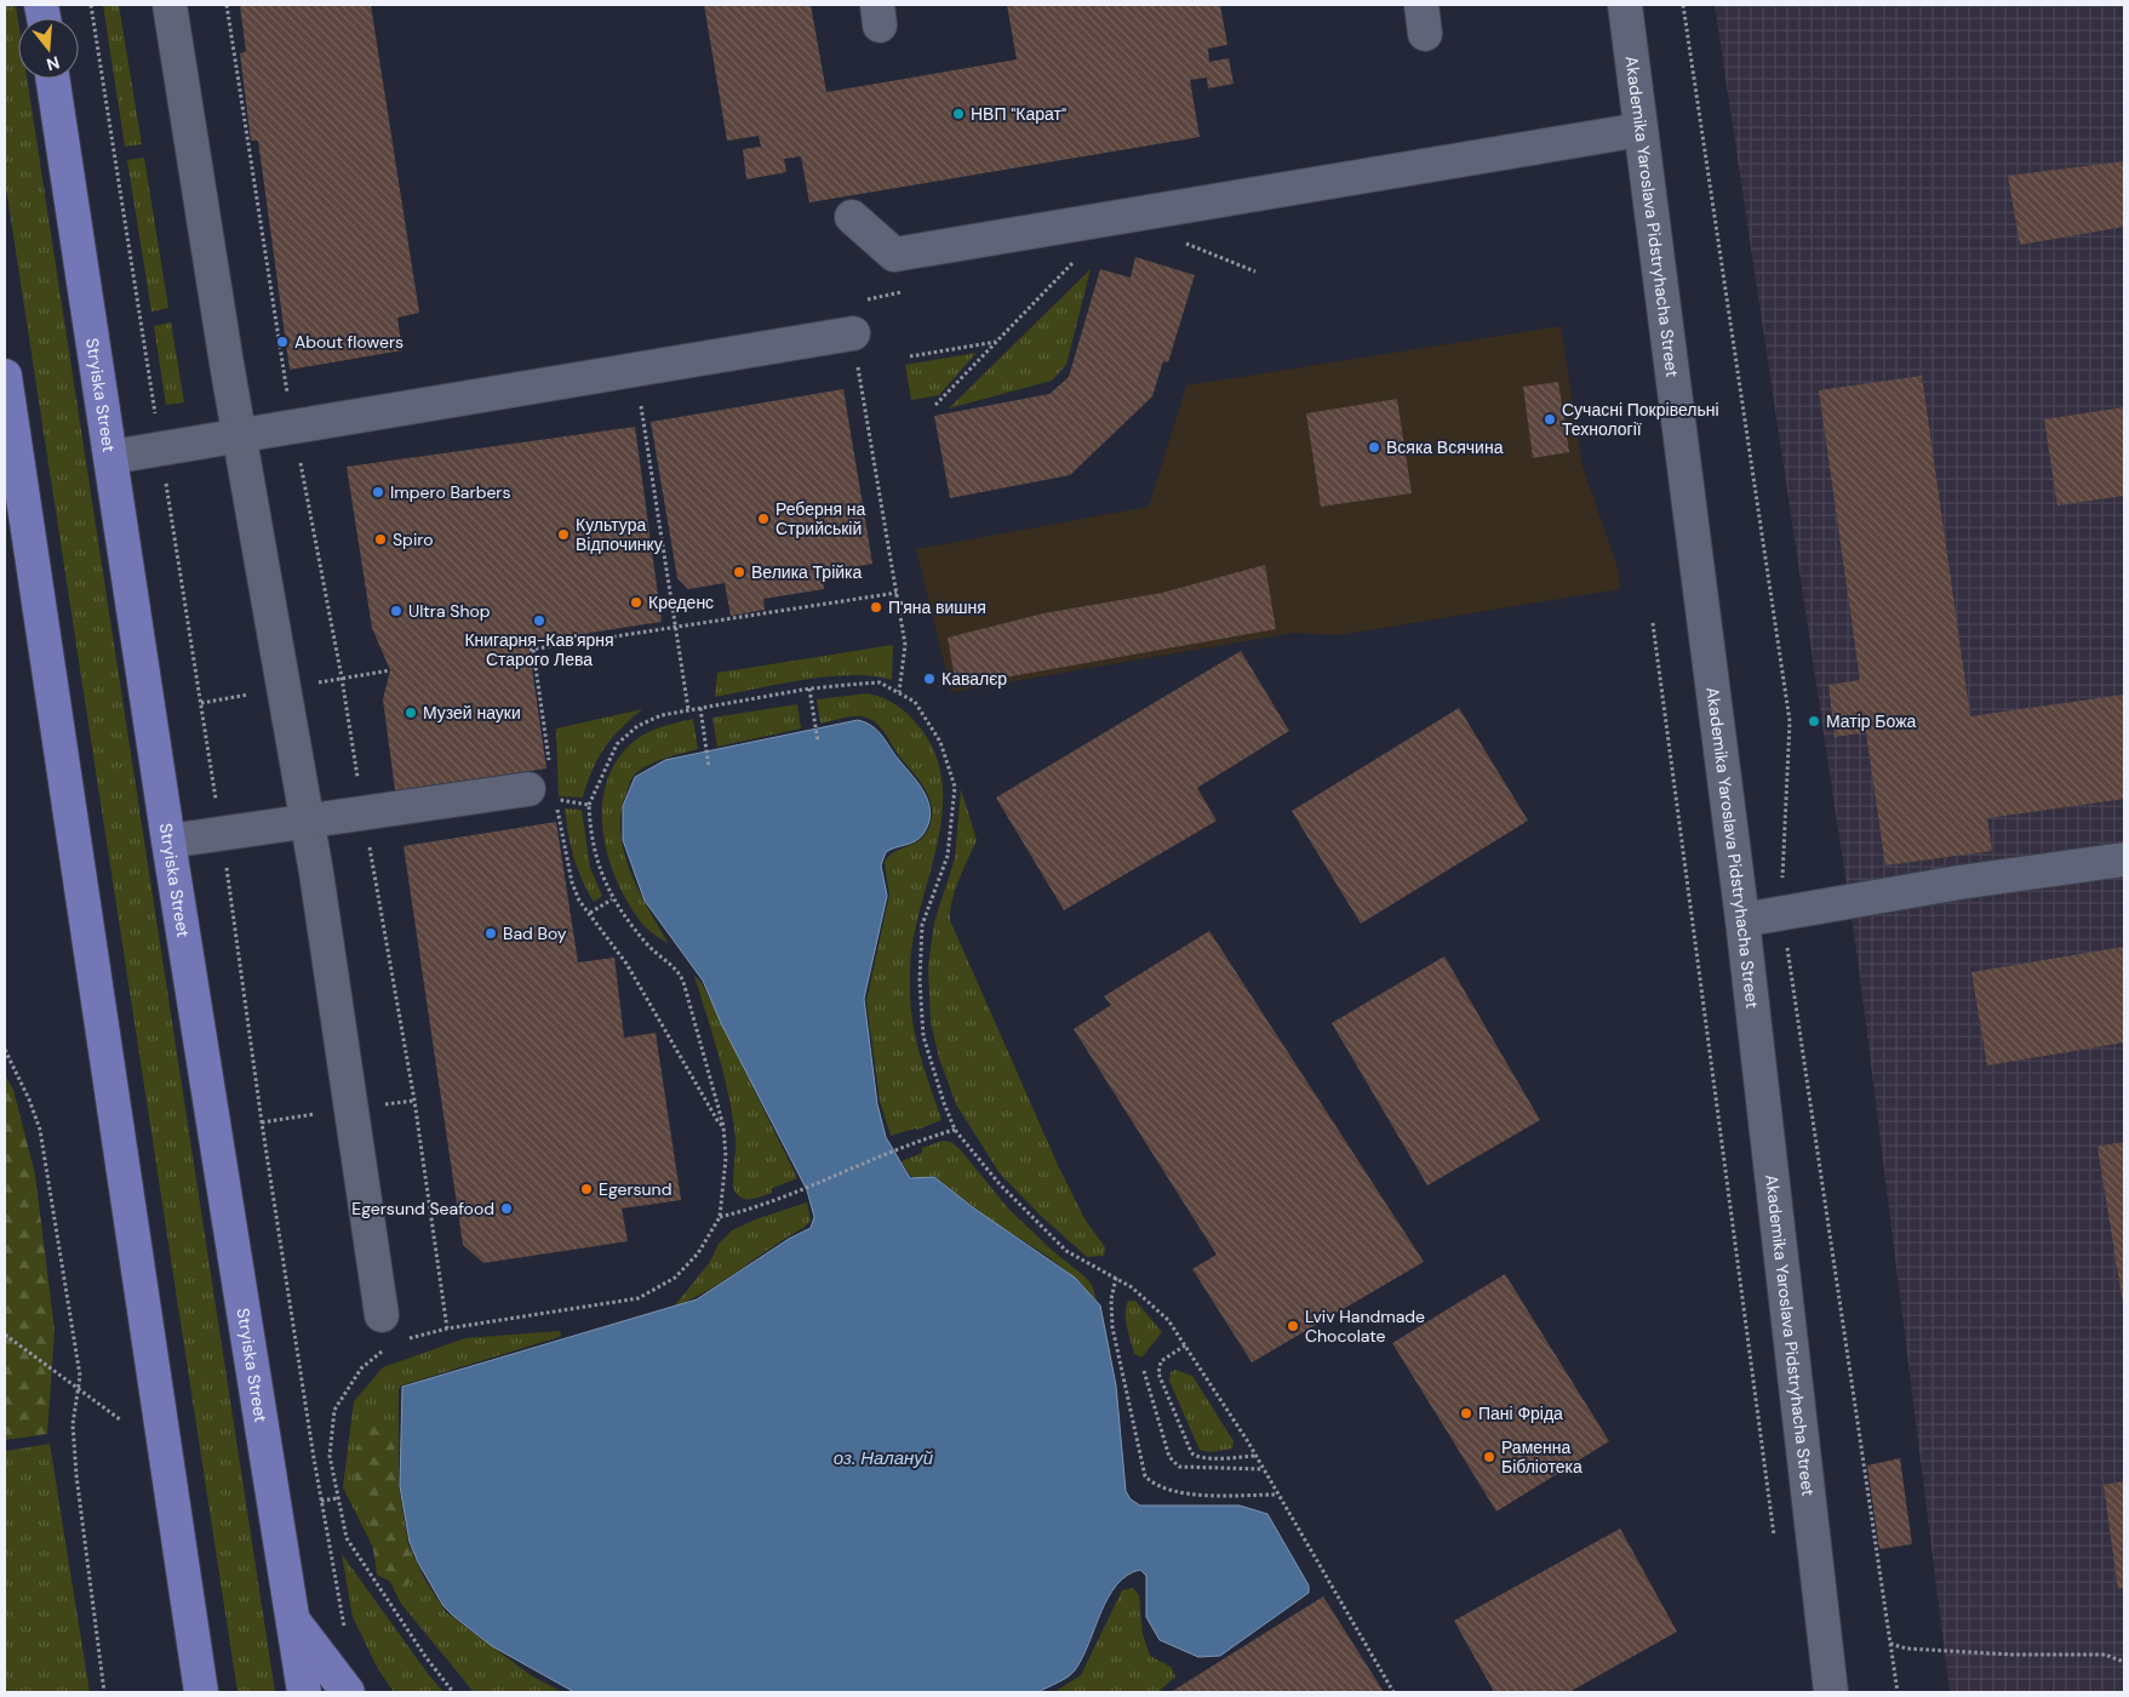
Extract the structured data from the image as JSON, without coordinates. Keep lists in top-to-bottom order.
{
  "streets": {
    "main road": ["Stryiska Street"],
    "street": ["Akademika Yaroslava Pidstryhacha Street"]
  },
  "water": ["оз. Налануй"],
  "places": [
    "НВП \"Карат\"",
    "About flowers",
    "Сучасні Покрівельні Технології",
    "Всяка Всячина",
    "Impero Barbers",
    "Реберня на Стрийській",
    "Культура Відпочинку",
    "Spiro",
    "Велика Трійка",
    "Креденс",
    "П'яна вишня",
    "Ultra Shop",
    "Книгарня-Кав'ярня Старого Лева",
    "Кавалєр",
    "Музей науки",
    "Матір Божа",
    "Bad Boy",
    "Egersund",
    "Egersund Seafood",
    "Lviv Handmade Chocolate",
    "Пані Фріда",
    "Раменна Бібліотека"
  ],
  "north": "bottom"
}
